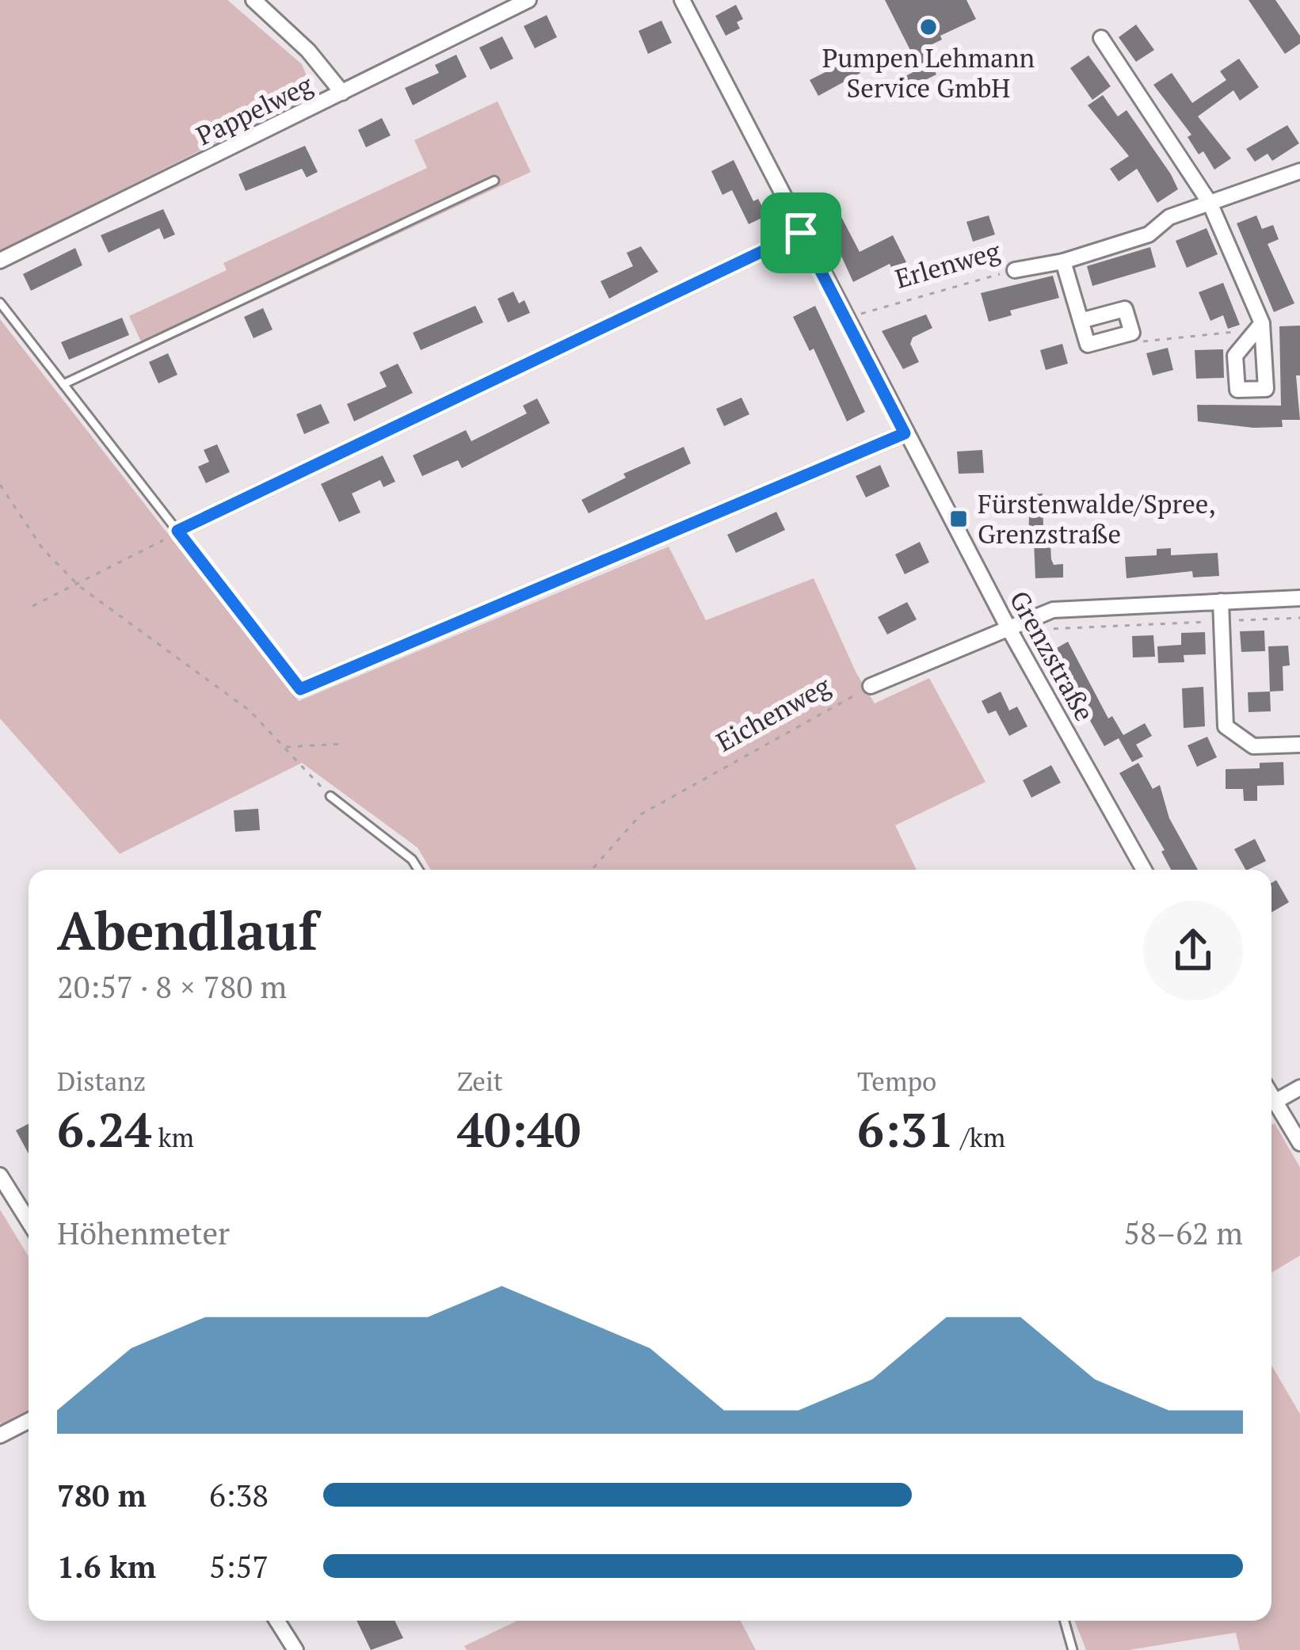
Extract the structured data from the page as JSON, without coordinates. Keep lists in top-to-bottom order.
{
  "streets": {
    "street": [
      "Pappelweg",
      "Erlenweg",
      "Grenzstraße",
      "Eichenweg"
    ]
  },
  "crossings": [
    ["Erlenweg", "Grenzstraße"],
    ["Grenzstraße", "Eichenweg"]
  ],
  "places": {
    "other": ["Pumpen Lehmann Service GmbH"],
    "transit": ["Fürstenwalde/Spree, Grenzstraße"]
  },
  "page": {
    "heading": ["Abendlauf", "20:57 · 8 × 780 m"],
    "stats": [
      ["Distanz", "6.24 km"],
      ["Zeit", "40:40"],
      ["Tempo", "6:31 /km"]
    ],
    "chart": ["Höhenmeter", "58–62 m"],
    "list": [
      {
        "name": "780 m",
        "note": "6:38"
      },
      {
        "name": "1.6 km",
        "note": "5:57"
      }
    ]
  }
}
